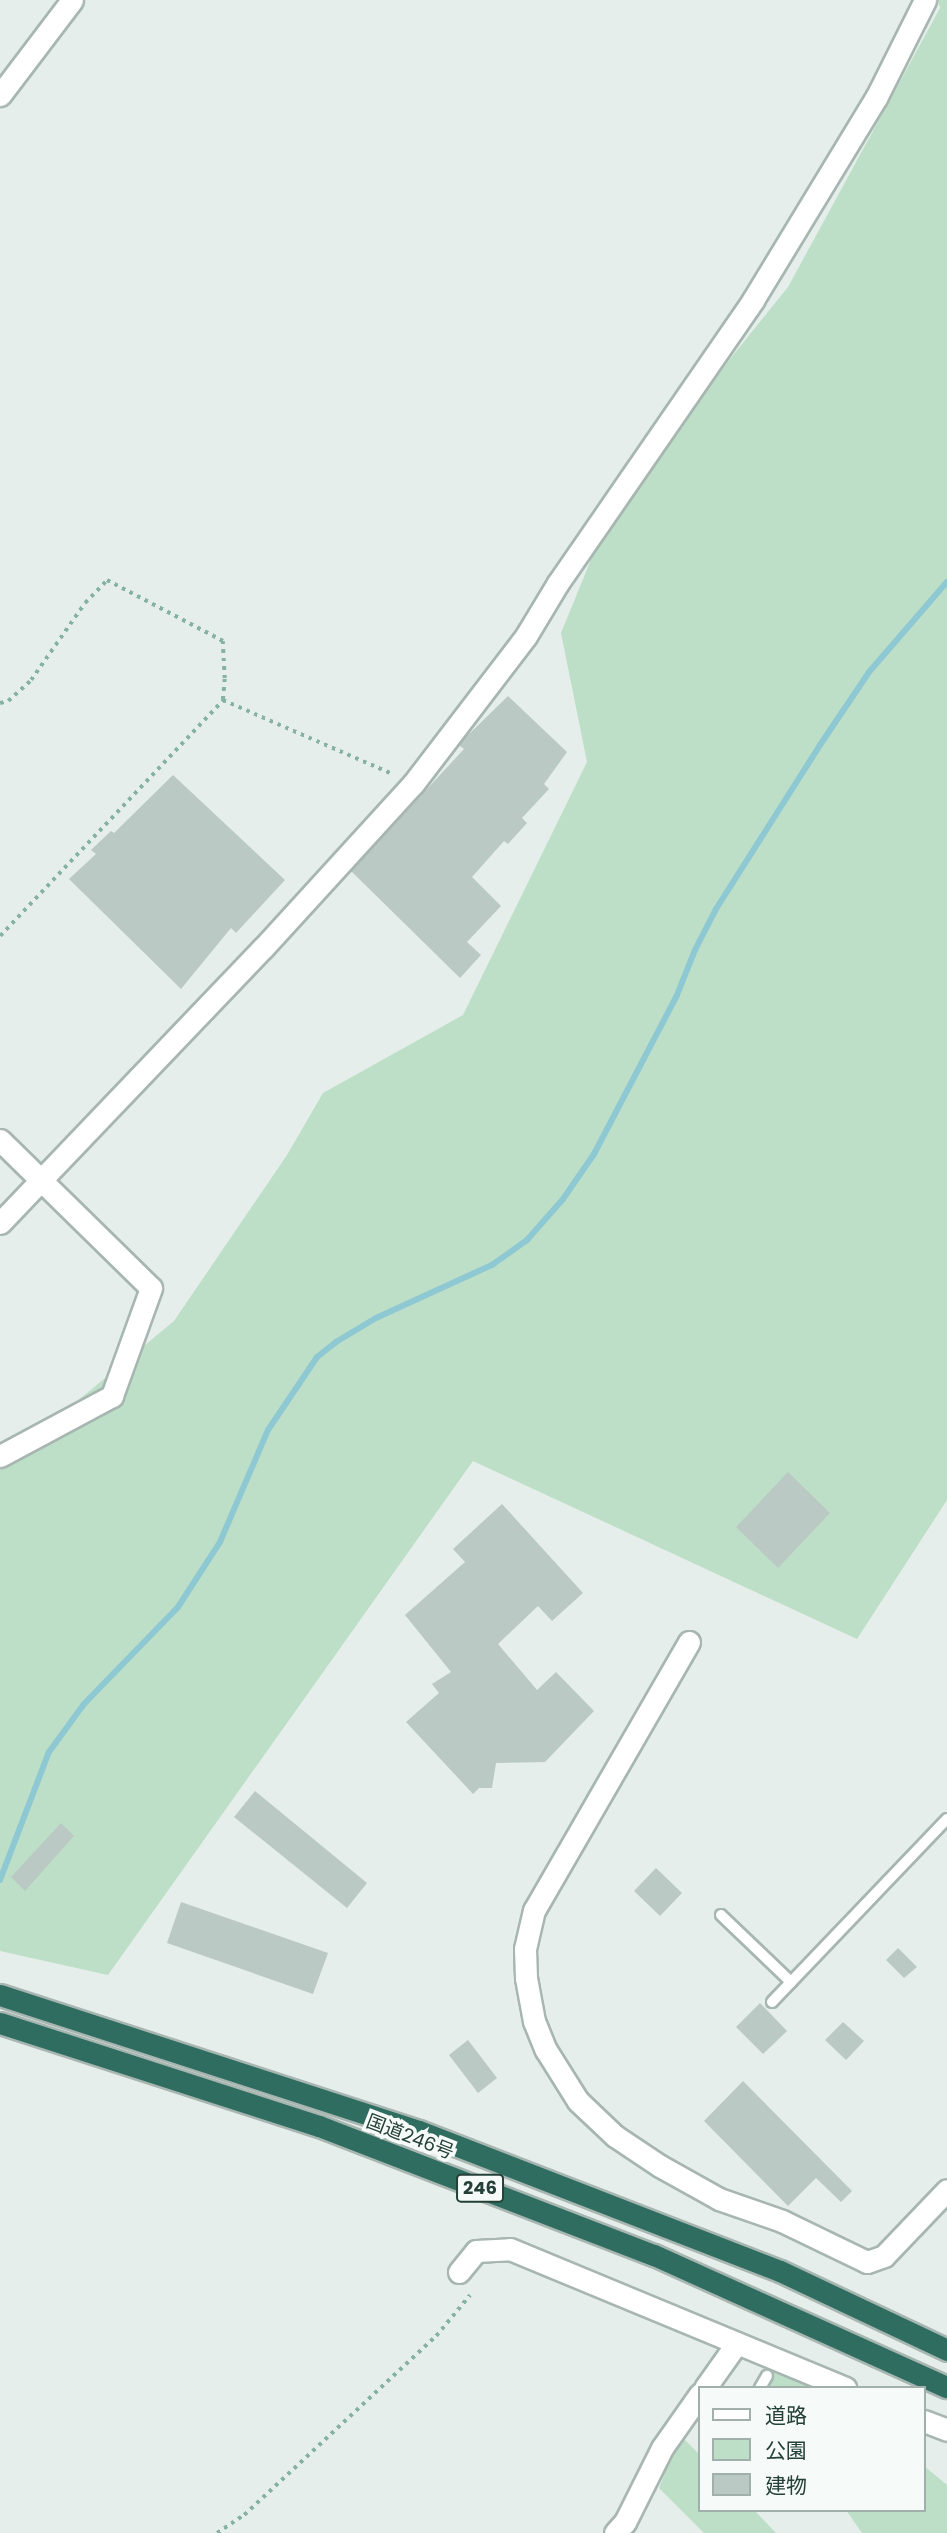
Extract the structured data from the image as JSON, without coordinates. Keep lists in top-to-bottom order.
{
  "streets": {
    "highway": ["国道246号", "246"]
  },
  "legend": ["道路", "公園", "建物"]
}
